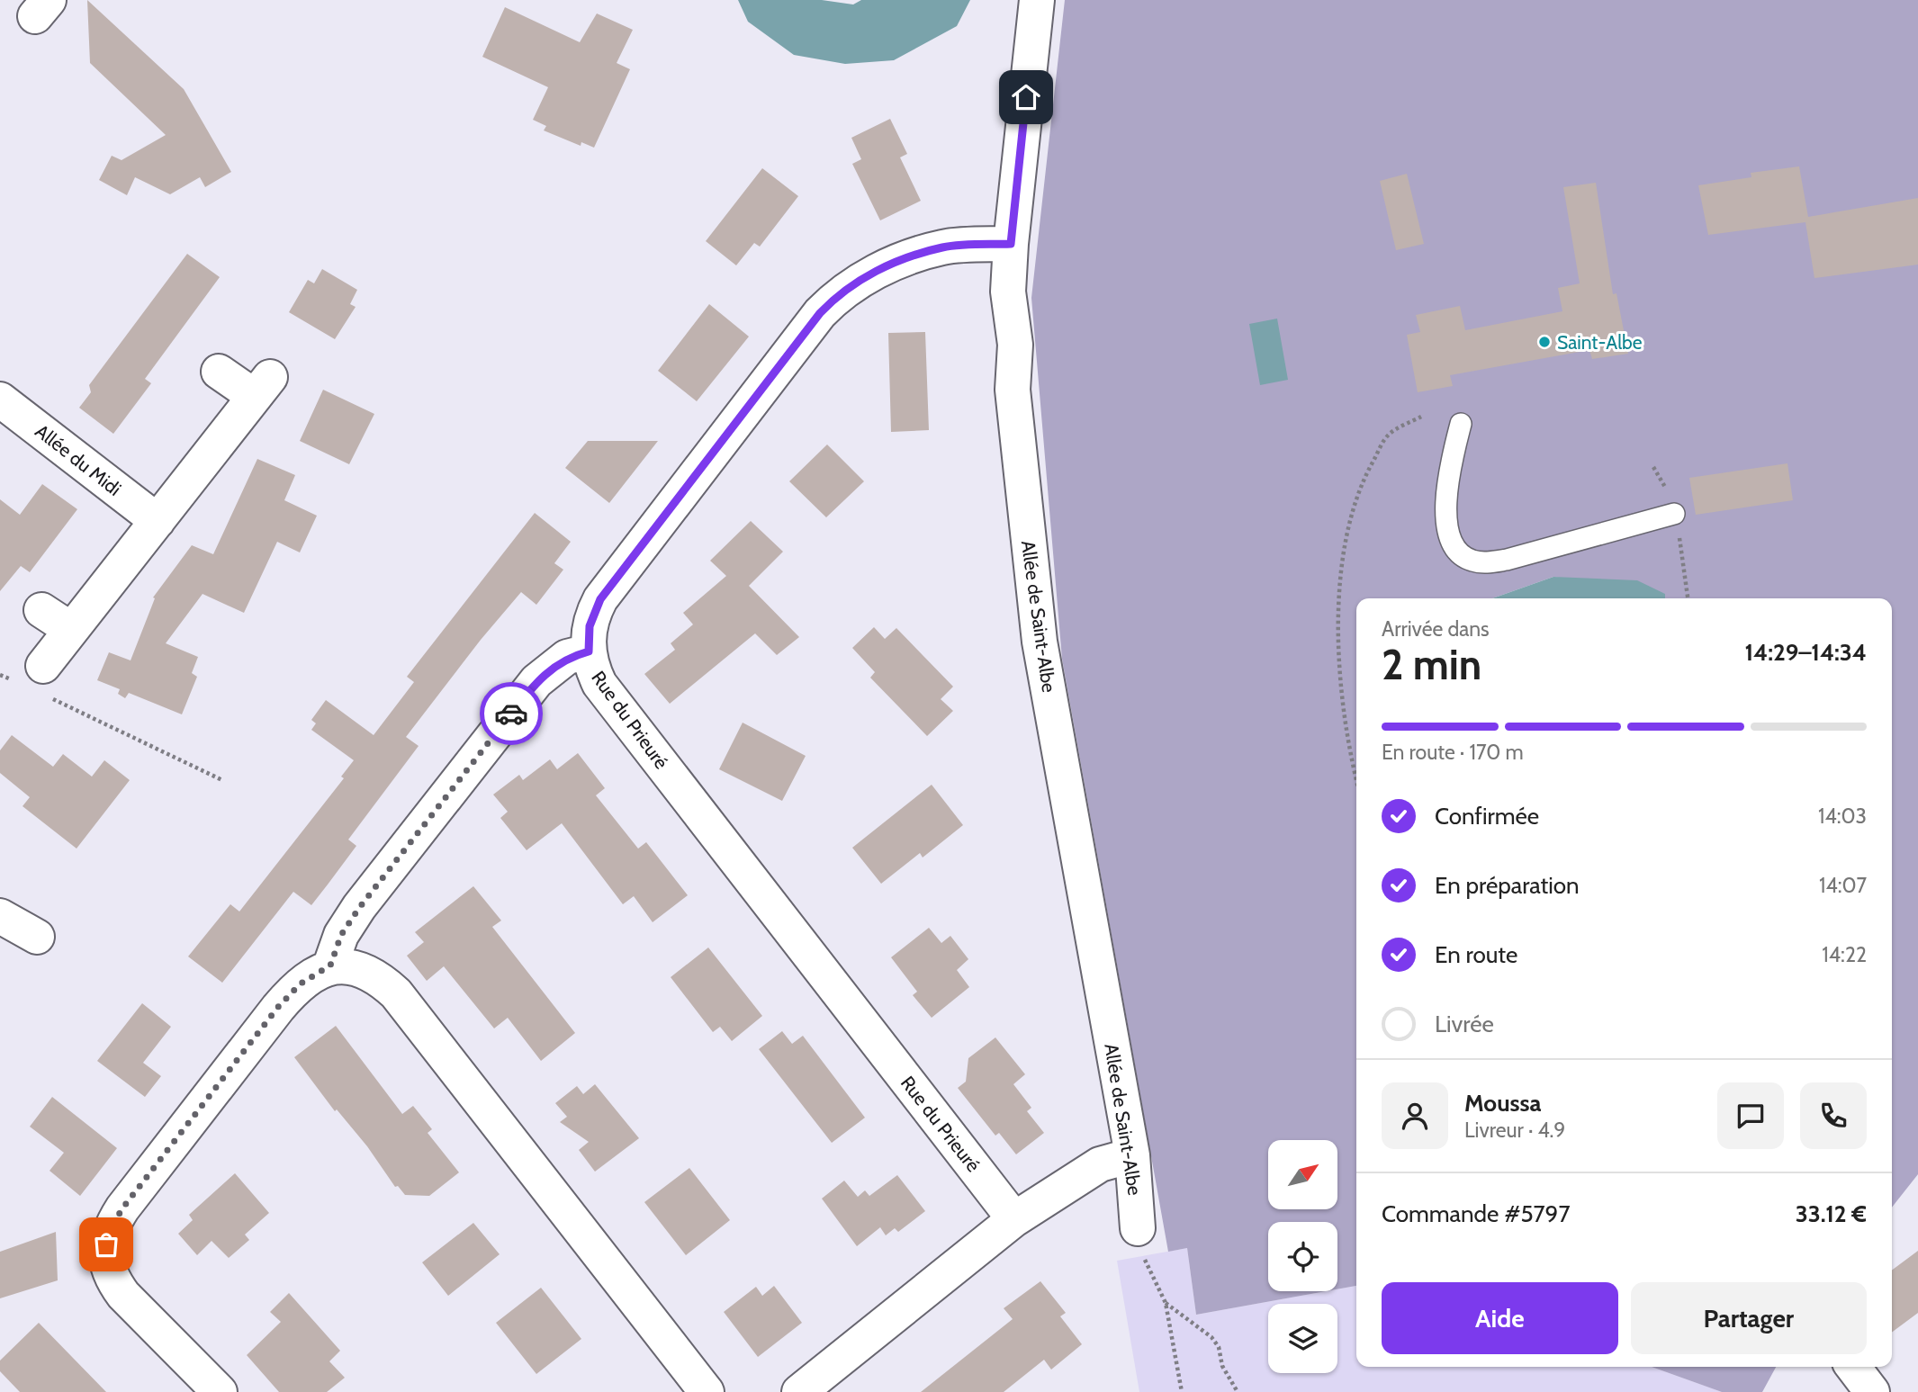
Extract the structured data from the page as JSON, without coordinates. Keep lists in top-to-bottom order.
{
  "streets": {
    "street": ["Allée du Midi", "Allée de Saint-Albe", "Rue du Prieuré"]
  },
  "crossings": [
    ["Allée de Saint-Albe", "Rue du Prieuré"]
  ],
  "places": ["Saint-Albe"],
  "north": "top right",
  "page": {
    "heading": ["2 min", "Arrivée dans", "14:29–14:34"],
    "panel": [
      "Moussa",
      "Livreur · 4.9",
      "Commande #5797",
      "33.12 €"
    ],
    "bar": "En route · 170 m",
    "list": [
      ["Confirmée", "14:03"],
      ["En préparation", "14:07"],
      ["En route", "14:22"],
      "Livrée"
    ],
    "buttons": ["Aide", "Partager"]
  }
}
